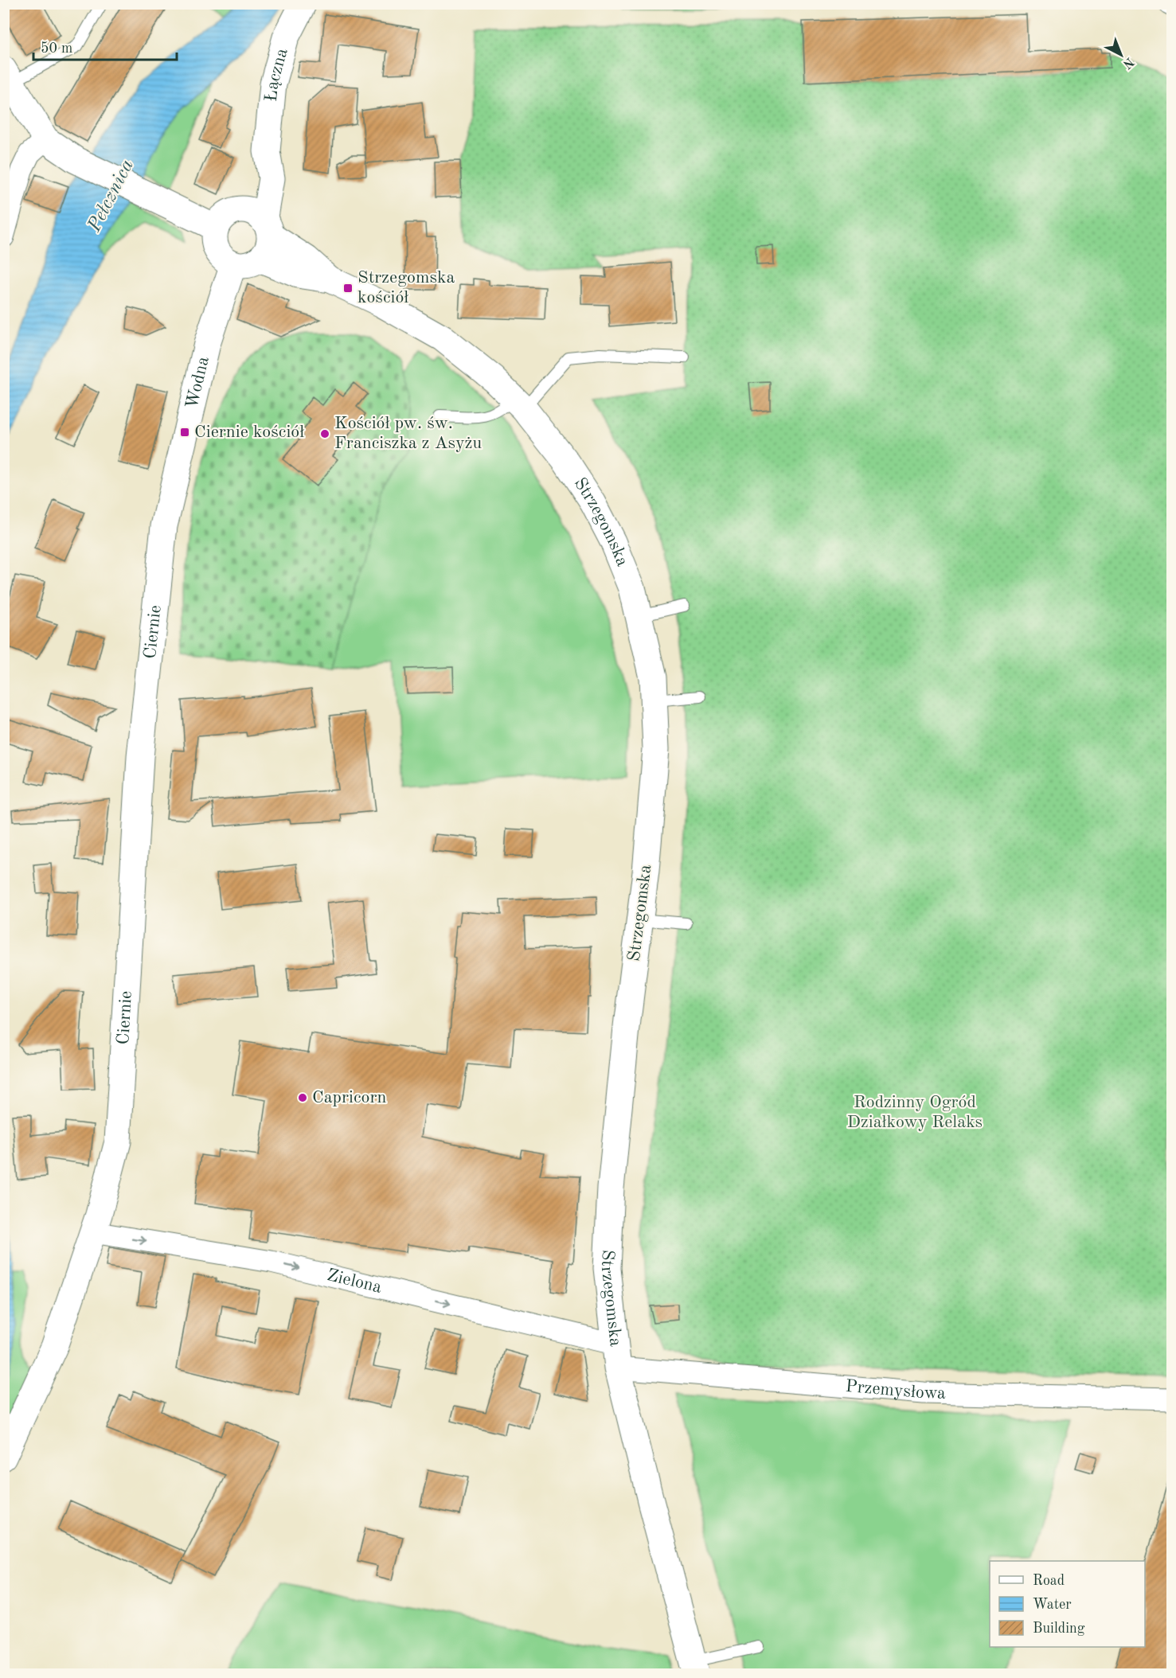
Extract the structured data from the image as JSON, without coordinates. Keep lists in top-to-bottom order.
{
  "streets": {
    "main road": [
      "Łączna",
      "Wodna",
      "Strzegomska",
      "Ciernie"
    ],
    "street": ["Zielona", "Przemysłowa"]
  },
  "crossings": [
    ["Łączna", "Wodna"],
    ["Łączna", "Strzegomska"],
    ["Wodna", "Strzegomska"],
    ["Wodna", "Ciernie"],
    ["Strzegomska", "Zielona"],
    ["Strzegomska", "Przemysłowa"],
    ["Ciernie", "Zielona"],
    ["Zielona", "Przemysłowa"]
  ],
  "one_way": ["Zielona"],
  "water": ["Pełcznica"],
  "parks": ["Rodzinny Ogród Działkowy Relaks"],
  "places": {
    "transit": ["Strzegomska kościół", "Ciernie kościół"],
    "other": ["Kościół pw. św. Franciszka z Asyżu", "Capricorn"]
  },
  "legend": ["Road", "Water", "Building"],
  "scale_bar": "50 m",
  "north": "bottom right"
}
